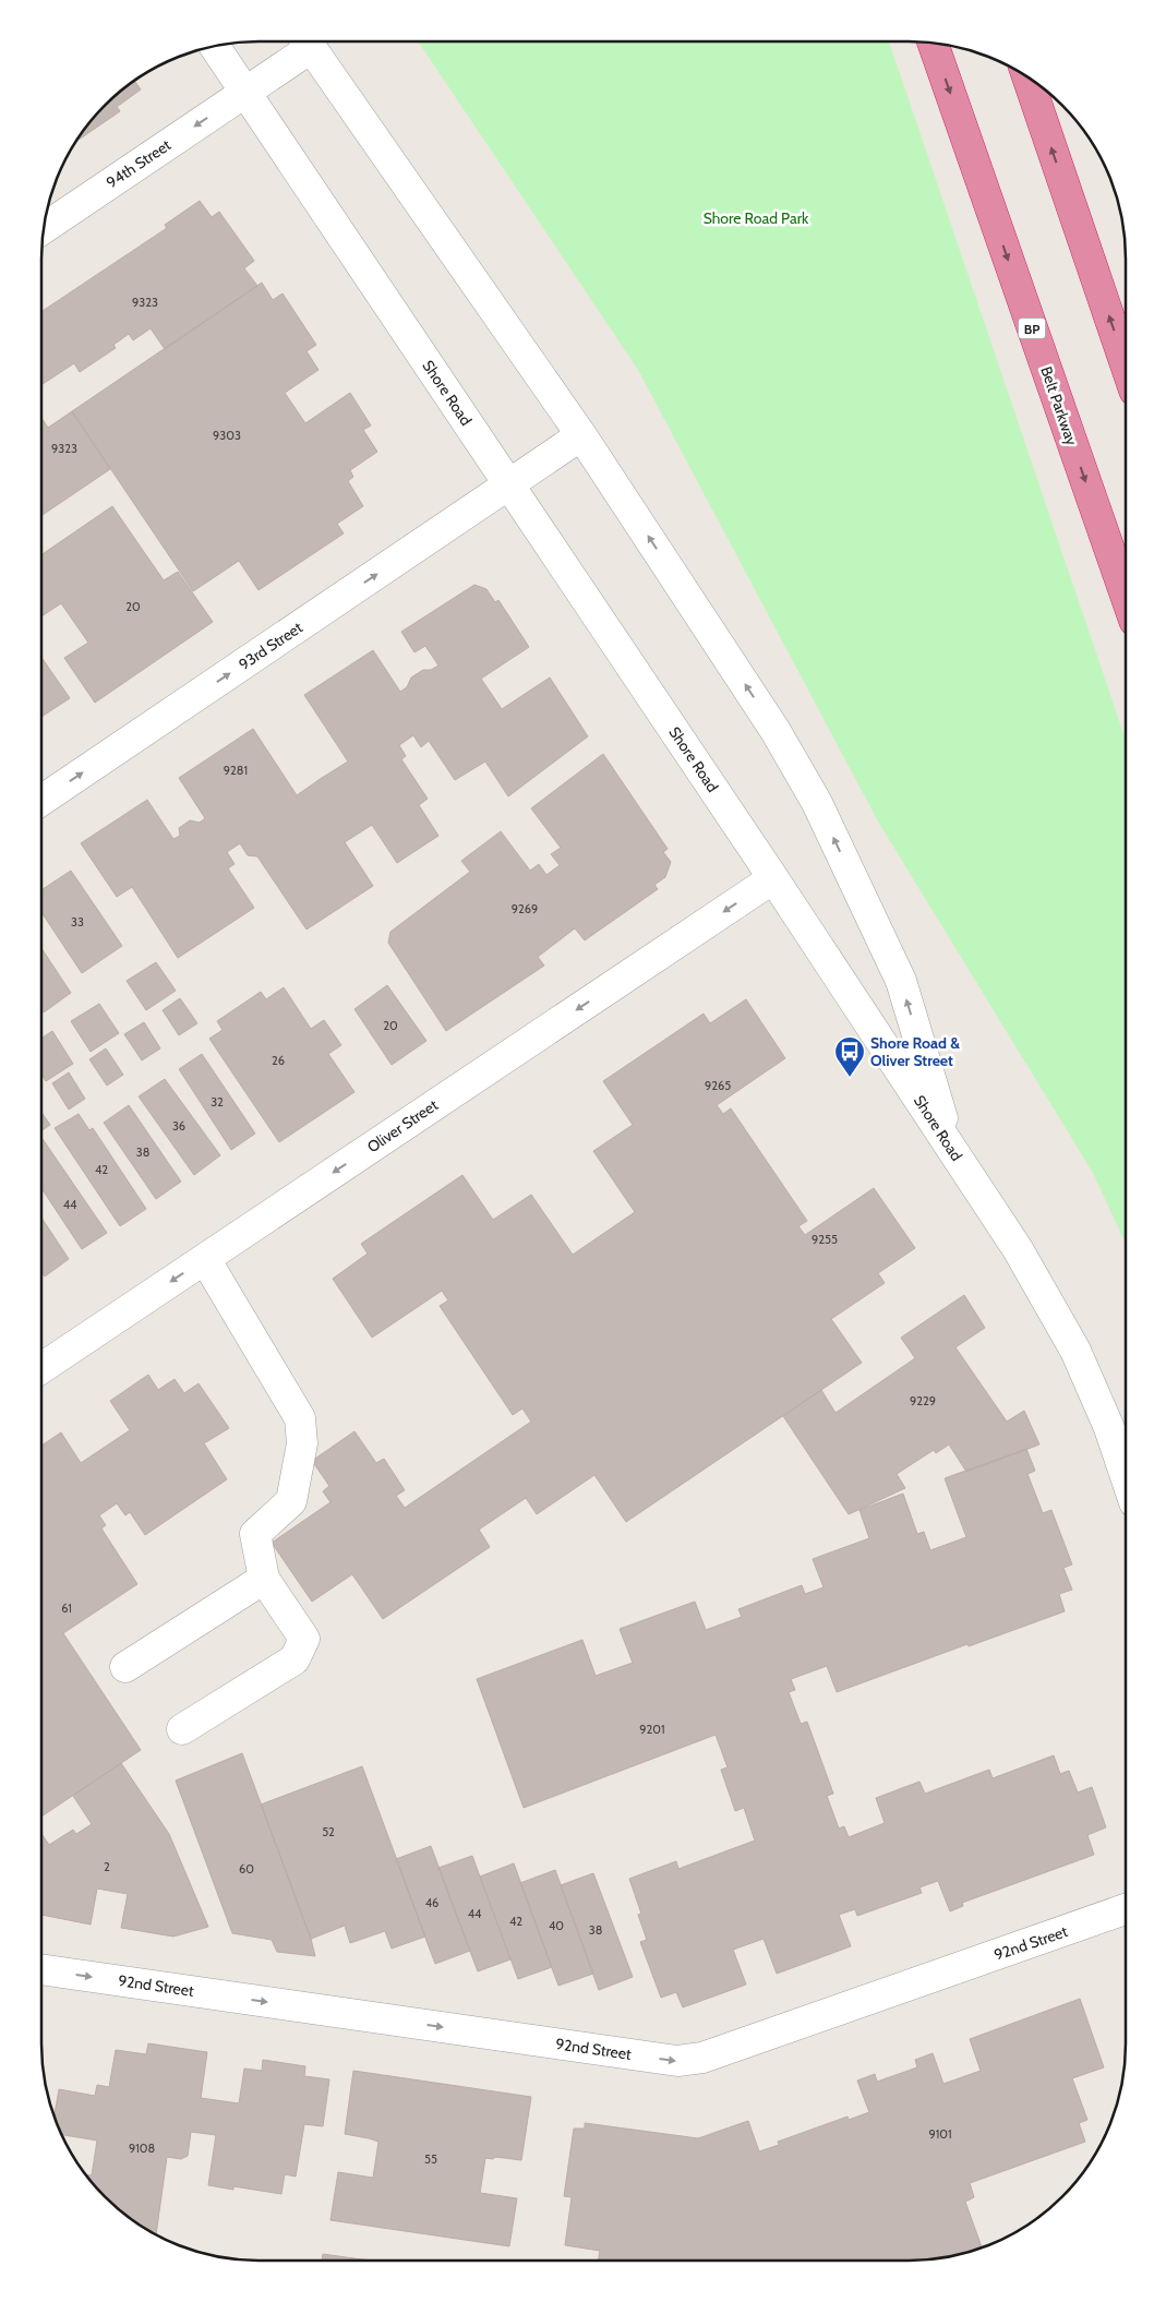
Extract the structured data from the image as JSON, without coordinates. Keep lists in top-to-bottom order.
{
  "streets": {
    "highway": ["BP", "Belt Parkway"],
    "street": [
      "94th Street",
      "Shore Road",
      "93rd Street",
      "Oliver Street",
      "92nd Street"
    ]
  },
  "crossings": [
    ["94th Street", "Shore Road"],
    ["Shore Road", "93rd Street"],
    ["Shore Road", "Oliver Street"]
  ],
  "one_way": [
    "94th Street",
    "93rd Street",
    "Oliver Street",
    "92nd Street"
  ],
  "parks": ["Shore Road Park"],
  "places": {
    "bus stop": ["Shore Road & Oliver Street"]
  },
  "house_numbers": [
    "9323",
    "9303",
    "9323",
    "20",
    "9281",
    "9269",
    "33",
    "20",
    "26",
    "9265",
    "32",
    "36",
    "38",
    "42",
    "44",
    "9255",
    "9229",
    "61",
    "9201",
    "52",
    "2",
    "60",
    "46",
    "44",
    "42",
    "40",
    "38",
    "9101",
    "9108",
    "55"
  ]
}
